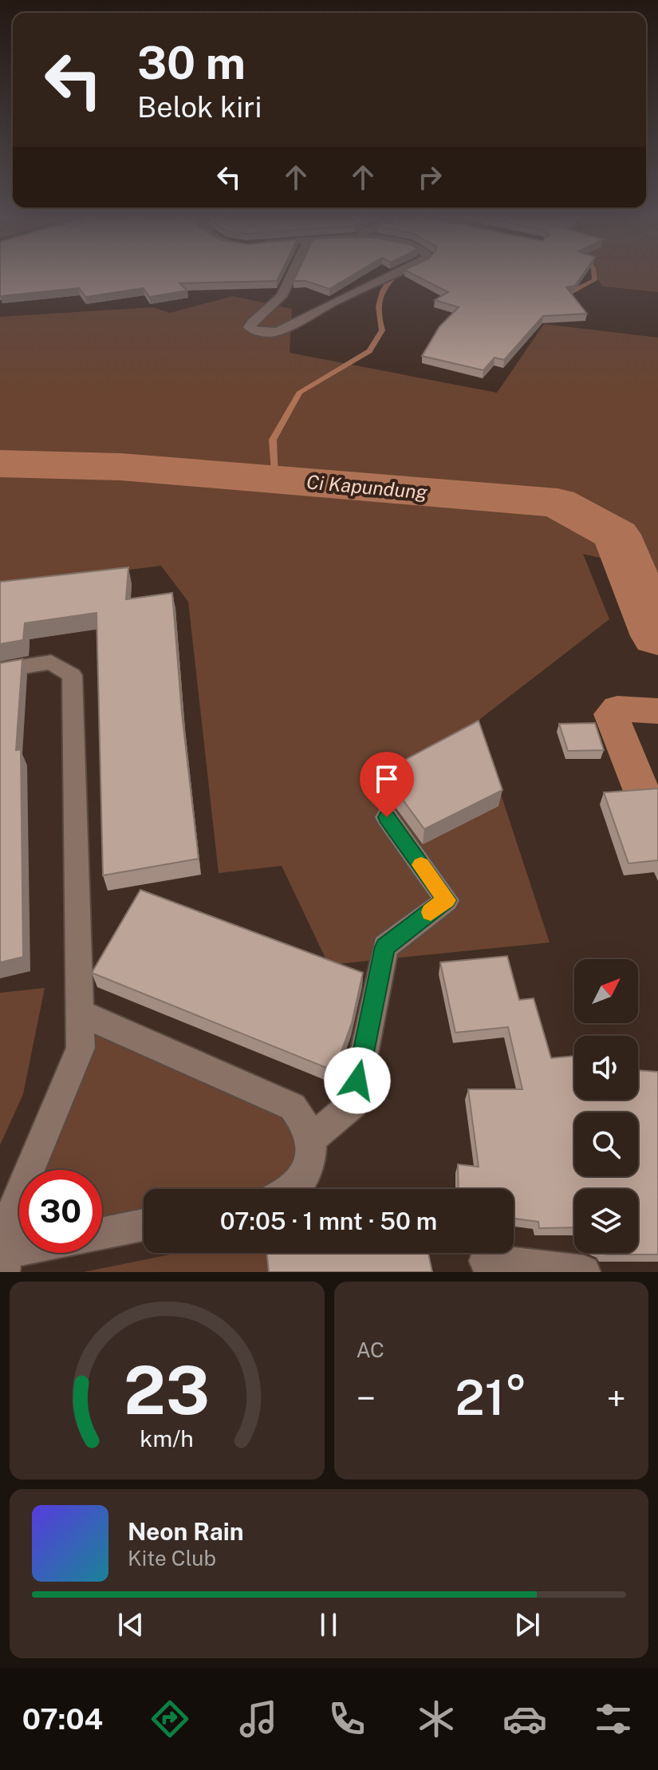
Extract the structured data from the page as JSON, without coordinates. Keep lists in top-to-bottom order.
{
  "water": ["Ci Kapundung"],
  "north": "top right",
  "page": {
    "turn": ["30 m", "Belok kiri"],
    "limit": "30",
    "trip": "07:05 · 1 mnt · 50 m",
    "tile": "AC",
    "heat": ["−", "21°", "+"],
    "song": ["Neon Rain", "Kite Club"],
    "tabs": "07:04",
    "gauge": ["23", "km/h"]
  }
}
